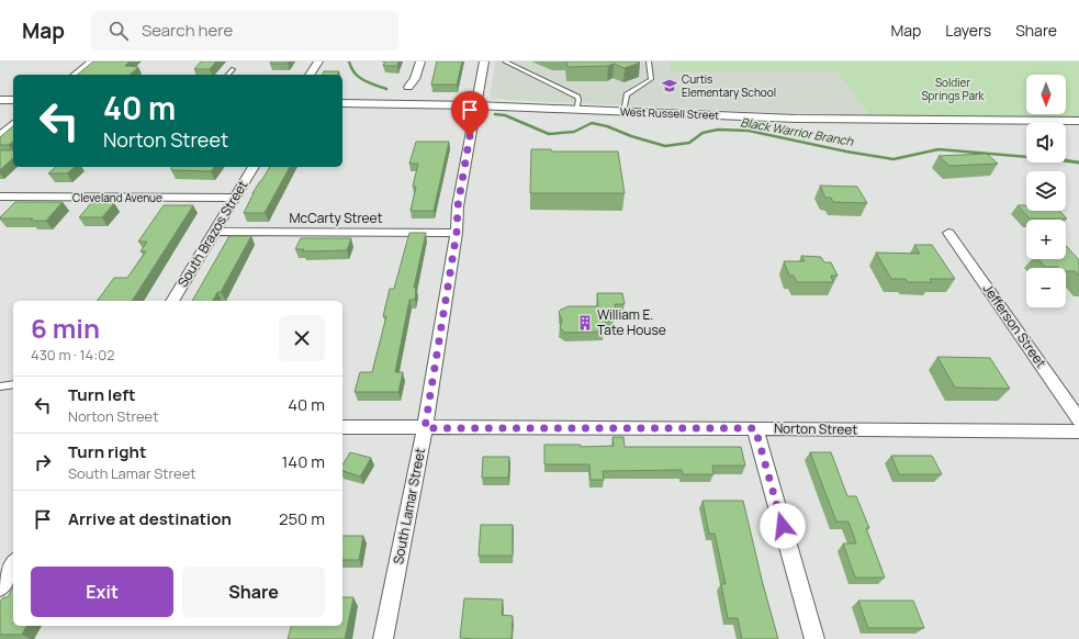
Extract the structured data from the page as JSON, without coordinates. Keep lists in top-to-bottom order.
{
  "streets": {
    "street": [
      "West Russell Street",
      "Cleveland Avenue",
      "McCarty Street",
      "South Brazos Street",
      "Jefferson Street",
      "Norton Street",
      "South Lamar Street"
    ]
  },
  "crossings": [
    ["West Russell Street", "South Lamar Street"],
    ["Cleveland Avenue", "South Brazos Street"],
    ["McCarty Street", "South Brazos Street"],
    ["McCarty Street", "South Lamar Street"],
    ["Norton Street", "South Lamar Street"]
  ],
  "water": ["Black Warrior Branch"],
  "parks": ["Soldier Springs Park"],
  "places": {
    "school or university": ["Curtis Elementary School"],
    "building": ["William E. Tate House"]
  },
  "north": "bottom",
  "page": {
    "header": "Map",
    "search": "Search here",
    "nav": ["Map", "Layers", "Share"],
    "map_buttons": ["+", "−"],
    "turn": ["40 m", "Norton Street"],
    "heading": ["6 min", "430 m · 14:02"],
    "list": [
      {
        "name": "Turn left",
        "note": "Norton Street",
        "value": "40 m"
      },
      {
        "name": "Turn right",
        "note": "South Lamar Street",
        "value": "140 m"
      },
      {
        "name": "Arrive at destination",
        "value": "250 m"
      }
    ],
    "buttons": ["Exit", "Share"]
  }
}
